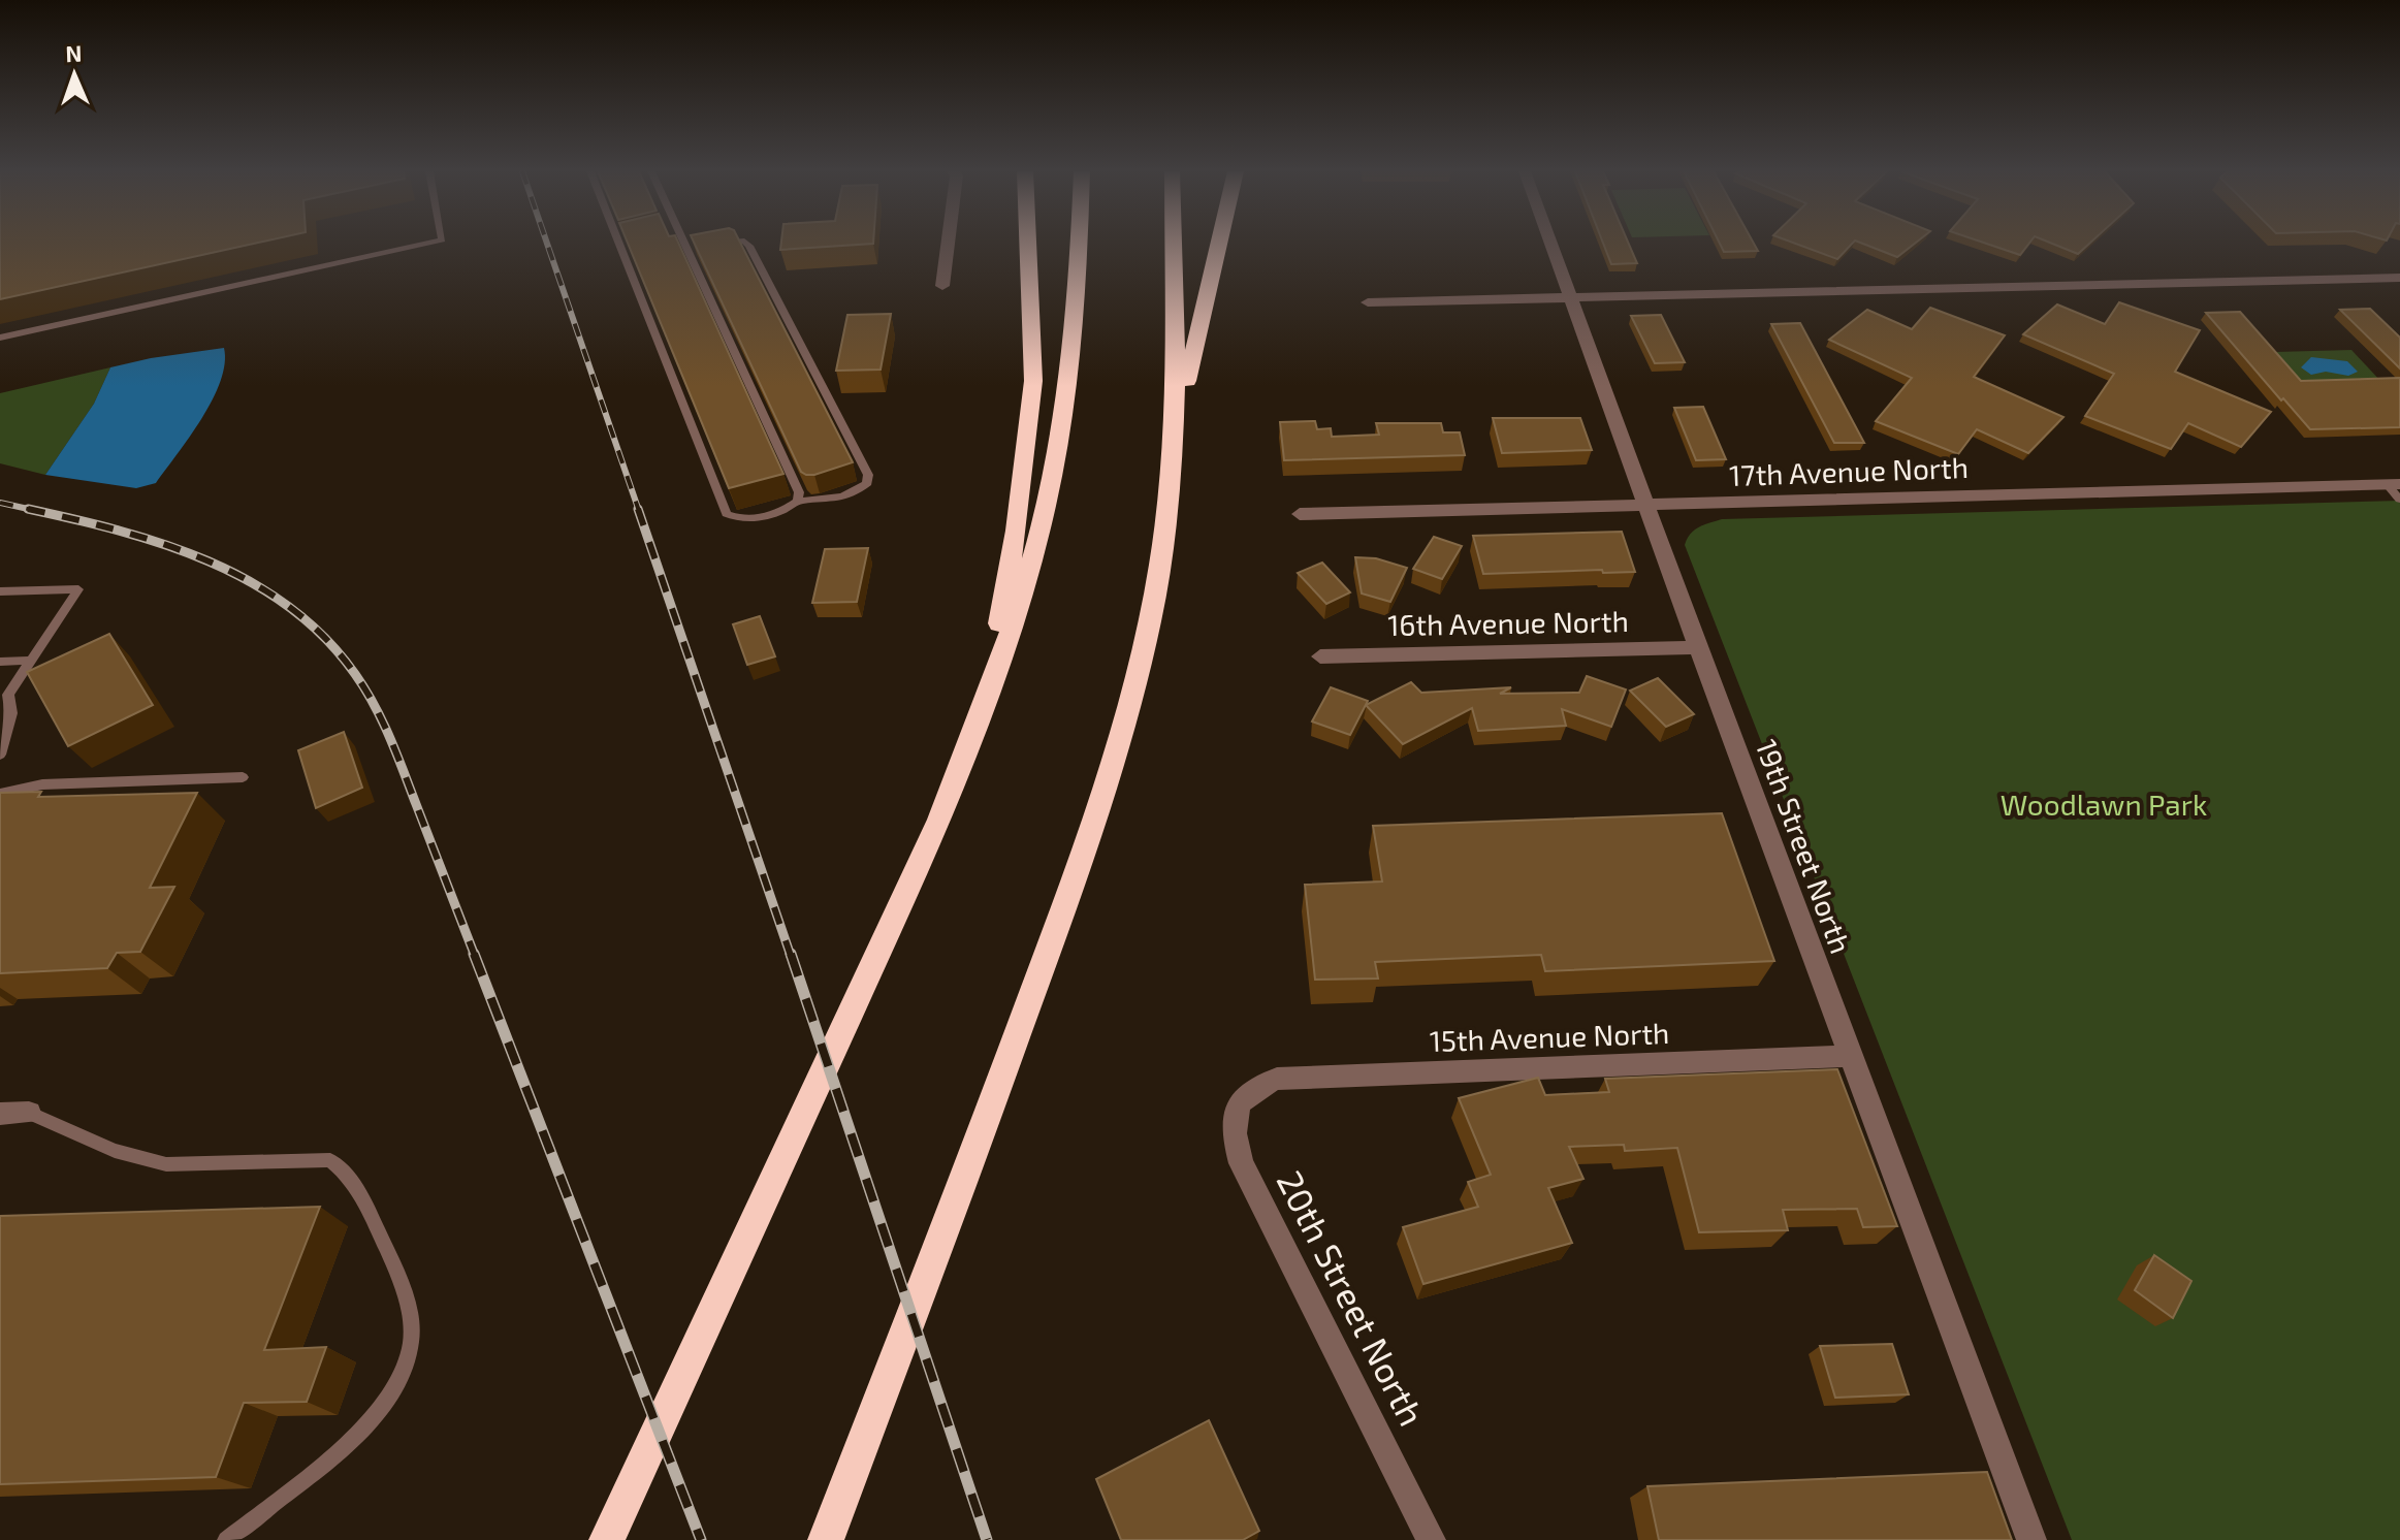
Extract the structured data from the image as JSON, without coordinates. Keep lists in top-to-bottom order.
{
  "streets": {
    "street": [
      "17th Avenue North",
      "16th Avenue North",
      "19th Street North",
      "15th Avenue North",
      "20th Street North"
    ]
  },
  "crossings": [
    ["17th Avenue North", "19th Street North"],
    ["16th Avenue North", "19th Street North"],
    ["19th Street North", "15th Avenue North"],
    ["15th Avenue North", "20th Street North"]
  ],
  "parks": ["Woodlawn Park"],
  "north": "top"
}
